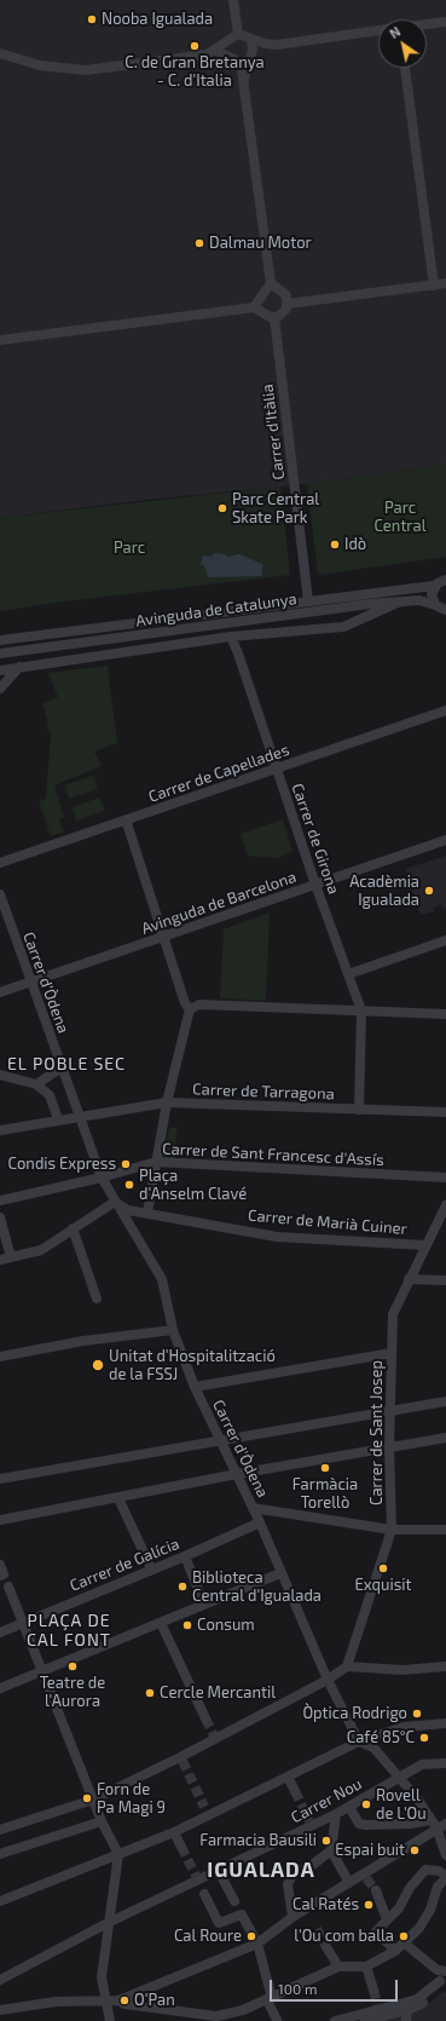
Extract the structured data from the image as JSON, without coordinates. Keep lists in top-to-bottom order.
{
  "streets": {
    "street": [
      "Carrer d'Itàlia",
      "Avinguda de Catalunya",
      "Carrer de Capellades",
      "Carrer de Girona",
      "Avinguda de Barcelona",
      "Carrer d'Òdena",
      "Carrer de Tarragona",
      "Carrer de Sant Francesc d'Assís",
      "Carrer de Marià Cuiner",
      "Carrer de Sant Josep",
      "Carrer de Galícia",
      "Carrer Nou"
    ]
  },
  "crossings": [
    ["Carrer d'Itàlia", "Avinguda de Catalunya"],
    ["Carrer de Capellades", "Carrer de Girona"],
    ["Carrer de Girona", "Avinguda de Barcelona"],
    ["Carrer de Girona", "Carrer de Tarragona"],
    ["Avinguda de Barcelona", "Carrer d'Òdena"],
    ["Carrer d'Òdena", "Carrer de Tarragona"],
    ["Carrer d'Òdena", "Carrer de Sant Francesc d'Assís"],
    ["Carrer d'Òdena", "Carrer de Marià Cuiner"],
    ["Carrer d'Òdena", "Carrer de Galícia"],
    ["Carrer de Marià Cuiner", "Carrer de Sant Josep"]
  ],
  "districts": ["EL POBLE SEC", "PLAÇA DE CAL FONT", "IGUALADA"],
  "parks": ["Parc Central", "Parc"],
  "places": [
    "Nooba Igualada",
    "C. de Gran Bretanya - C. d'Italia",
    "Dalmau Motor",
    "Parc Central Skate Park",
    "Idò",
    "Acadèmia Igualada",
    "Condis Express",
    "Plaça d'Anselm Clavé",
    "Unitat d'Hospitalització de la FSSJ",
    "Farmàcia Torellò",
    "Exquisit",
    "Biblioteca Central d'Igualada",
    "Consum",
    "Teatre de l'Aurora",
    "Cercle Mercantil",
    "Òptica Rodrigo",
    "Café 85°C",
    "Forn de Pa Magi 9",
    "Rovell de L'Ou",
    "Farmacia Bausili",
    "Espai buit",
    "Cal Ratés",
    "Cal Roure",
    "l'Ou com balla",
    "O'Pan"
  ],
  "scale_bar": "100 m",
  "north": "top left"
}
